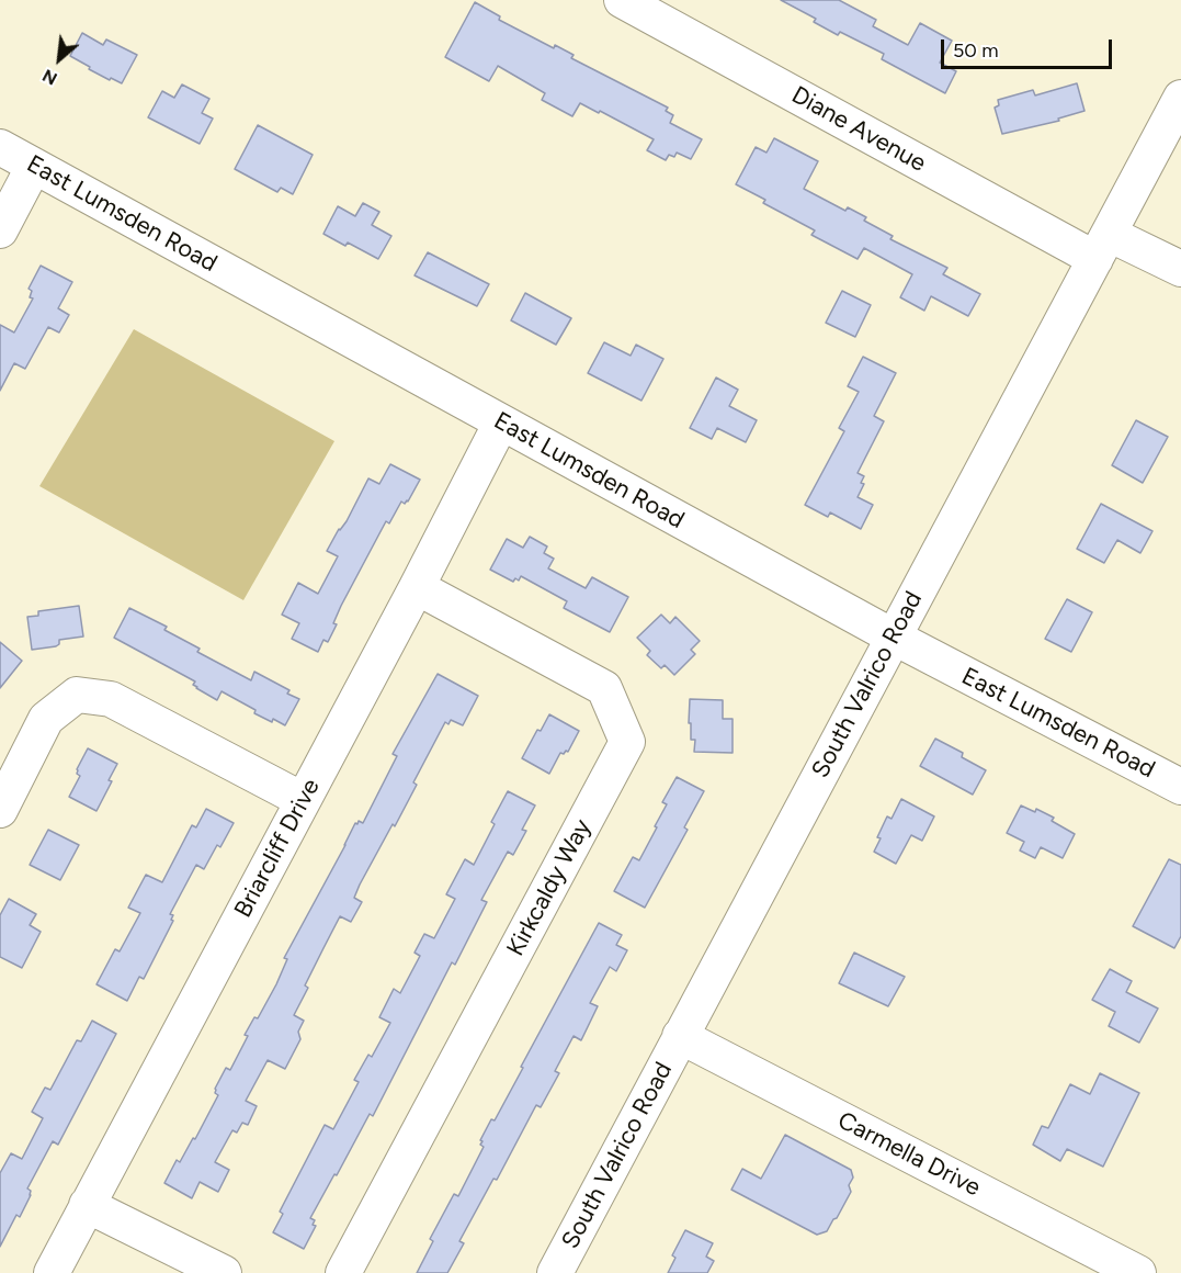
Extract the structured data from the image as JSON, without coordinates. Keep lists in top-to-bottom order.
{
  "streets": {
    "street": [
      "Diane Avenue",
      "East Lumsden Road",
      "South Valrico Road",
      "Briarcliff Drive",
      "Kirkcaldy Way",
      "Carmella Drive"
    ]
  },
  "crossings": [
    ["Diane Avenue", "South Valrico Road"],
    ["East Lumsden Road", "South Valrico Road"],
    ["East Lumsden Road", "Briarcliff Drive"],
    ["South Valrico Road", "Carmella Drive"],
    ["Briarcliff Drive", "Kirkcaldy Way"]
  ],
  "scale_bar": "50 m",
  "north": "bottom left"
}
